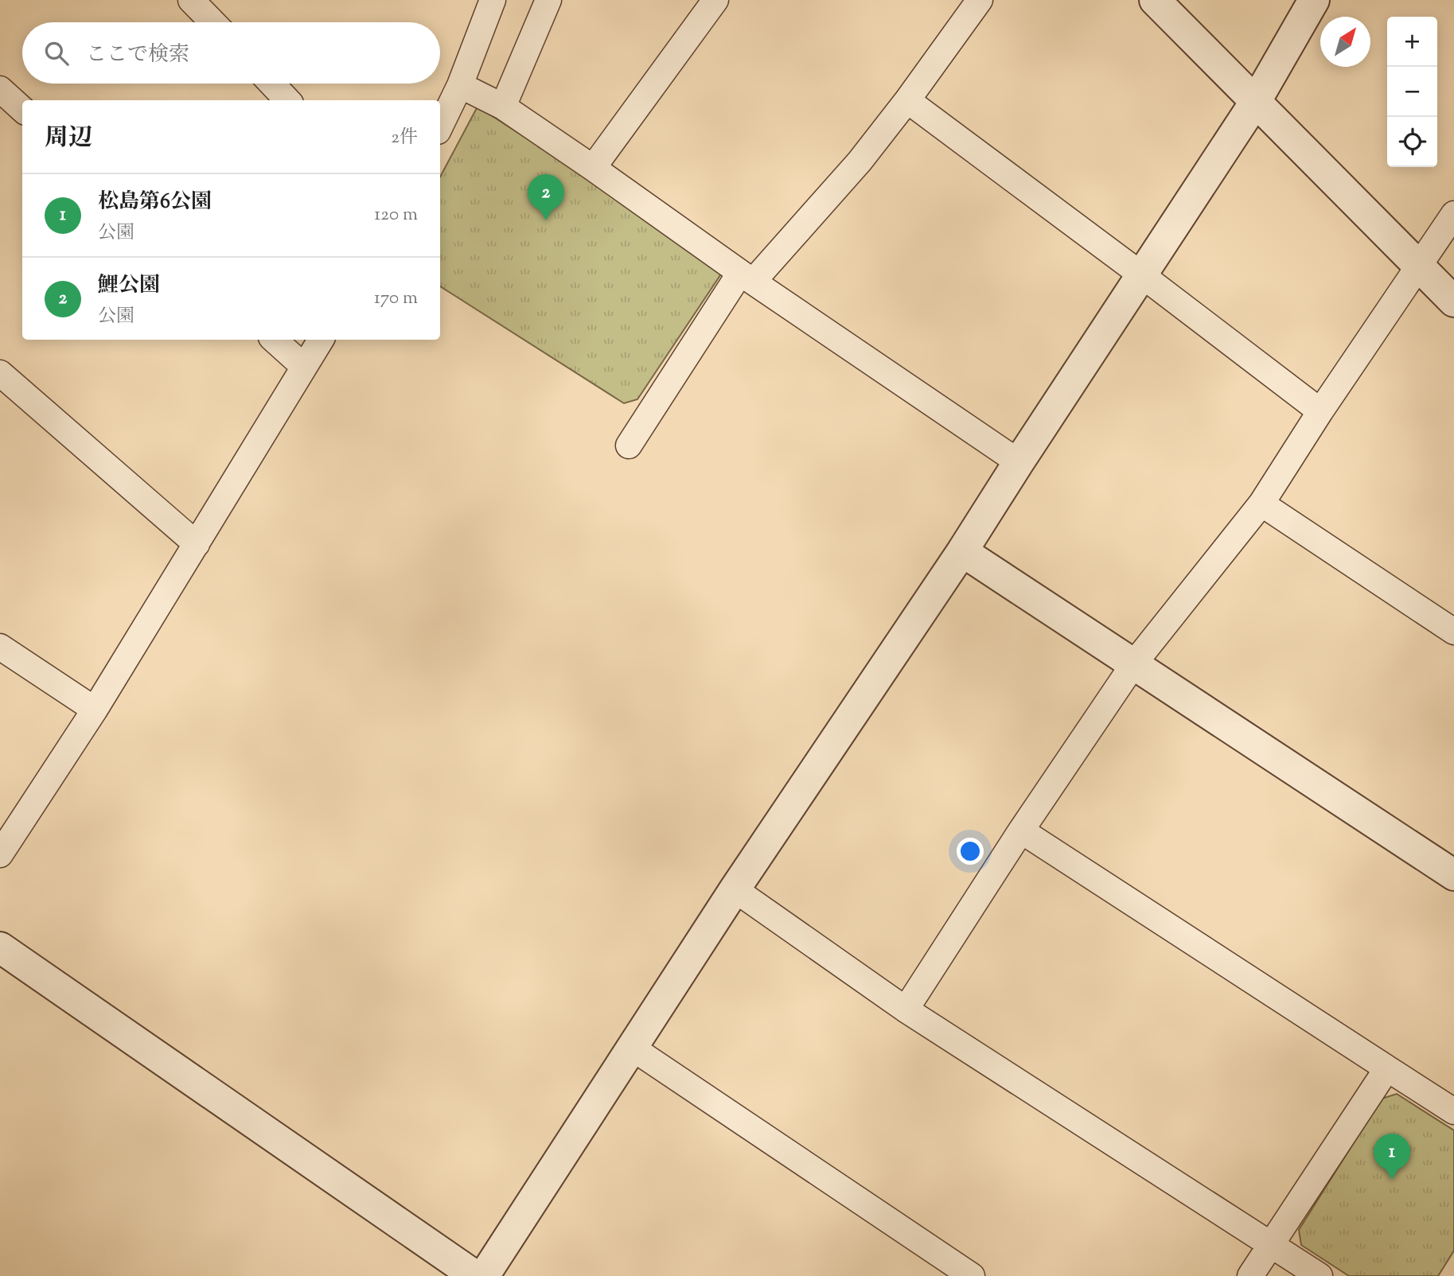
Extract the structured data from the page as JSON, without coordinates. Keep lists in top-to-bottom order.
{
  "north": "top right",
  "page": {
    "map_buttons": ["+", "−"],
    "search": "ここで検索",
    "heading": ["周辺", "2件"],
    "list": [
      {
        "mark": "1",
        "name": "松島第6公園",
        "note": "公園",
        "value": "120 m"
      },
      {
        "mark": "2",
        "name": "鯉公園",
        "note": "公園",
        "value": "170 m"
      }
    ],
    "pins": ["2", "1"]
  }
}
